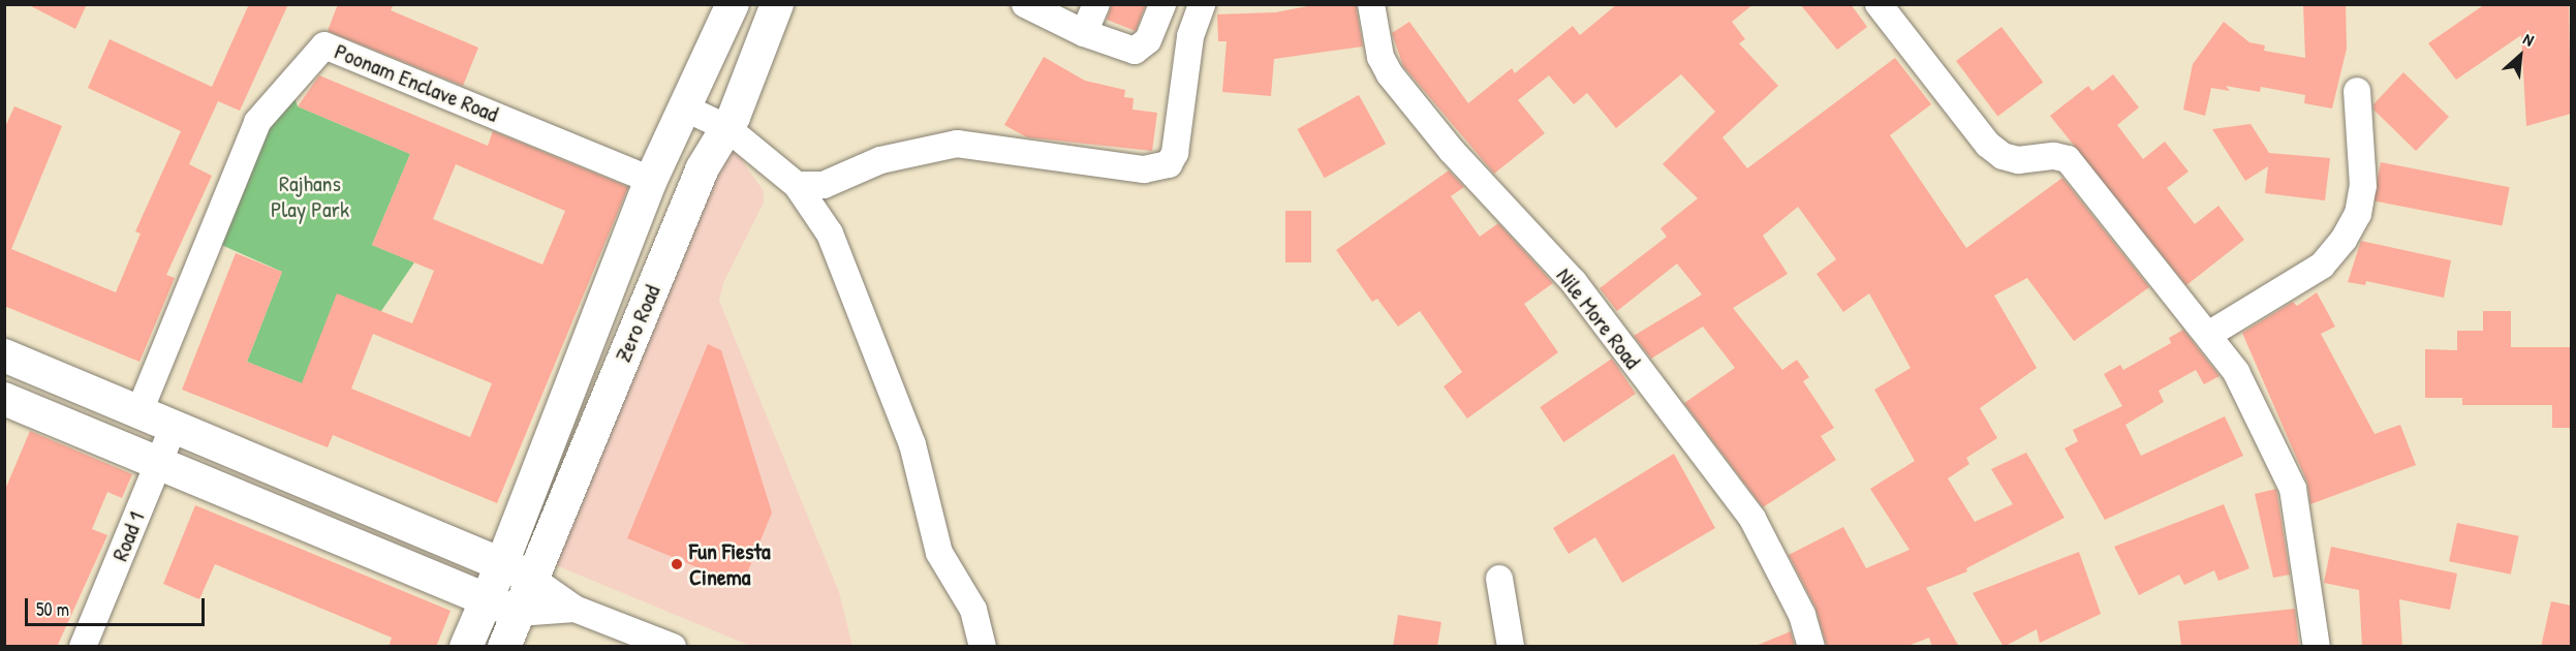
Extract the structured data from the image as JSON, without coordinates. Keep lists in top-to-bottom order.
{
  "streets": {
    "street": [
      "Poonam Enclave Road",
      "Nile More Road",
      "Zero Road",
      "Road 1"
    ]
  },
  "crossings": [
    ["Poonam Enclave Road", "Zero Road"]
  ],
  "parks": ["Rajhans Play Park"],
  "places": ["Fun Fiesta Cinema"],
  "scale_bar": "50 m",
  "north": "top right"
}
